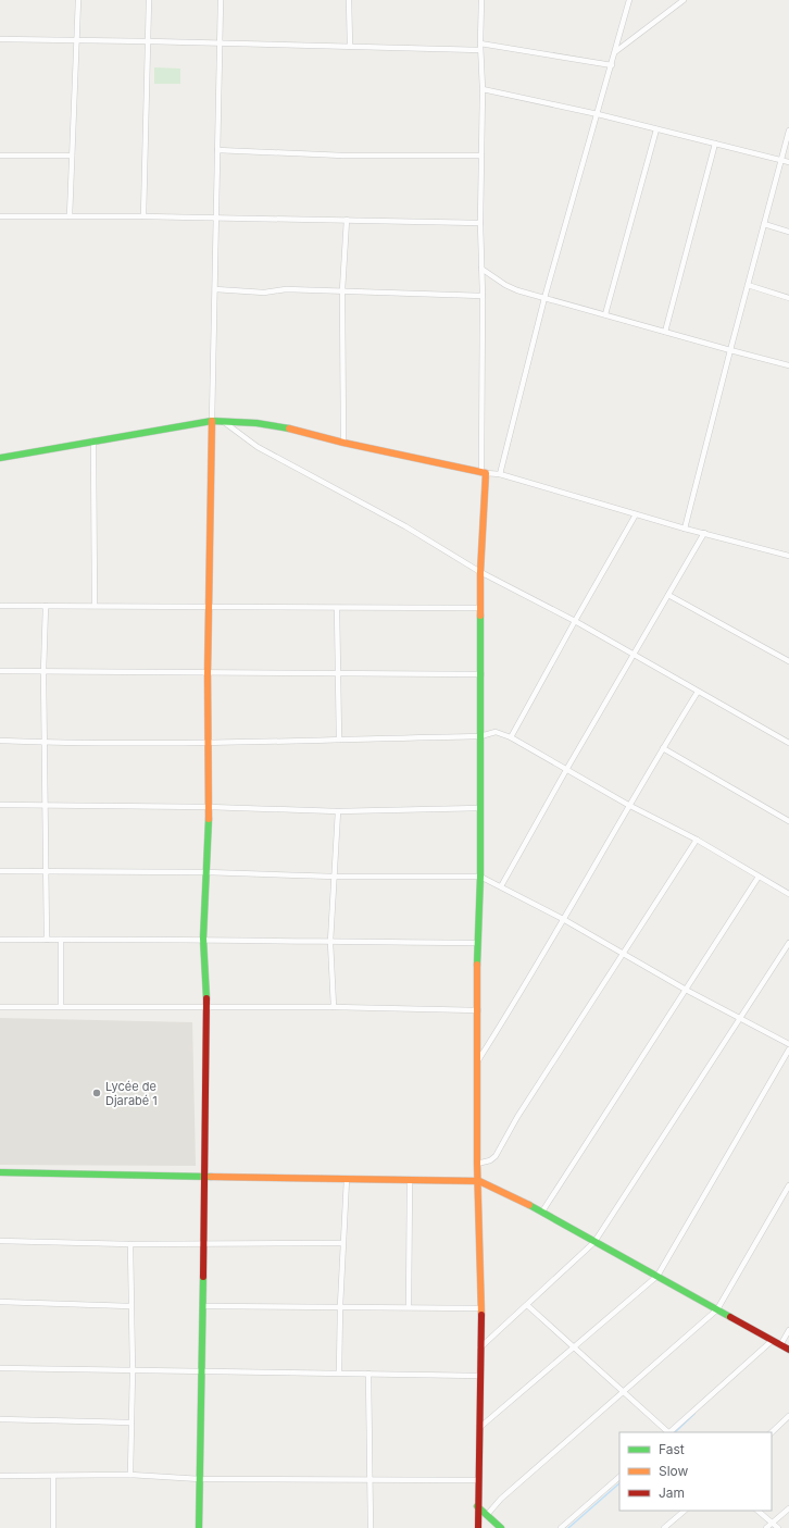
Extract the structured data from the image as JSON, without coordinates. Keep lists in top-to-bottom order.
{
  "places": ["Lycée de Djarabé 1"],
  "legend": ["Fast", "Slow", "Jam"]
}
